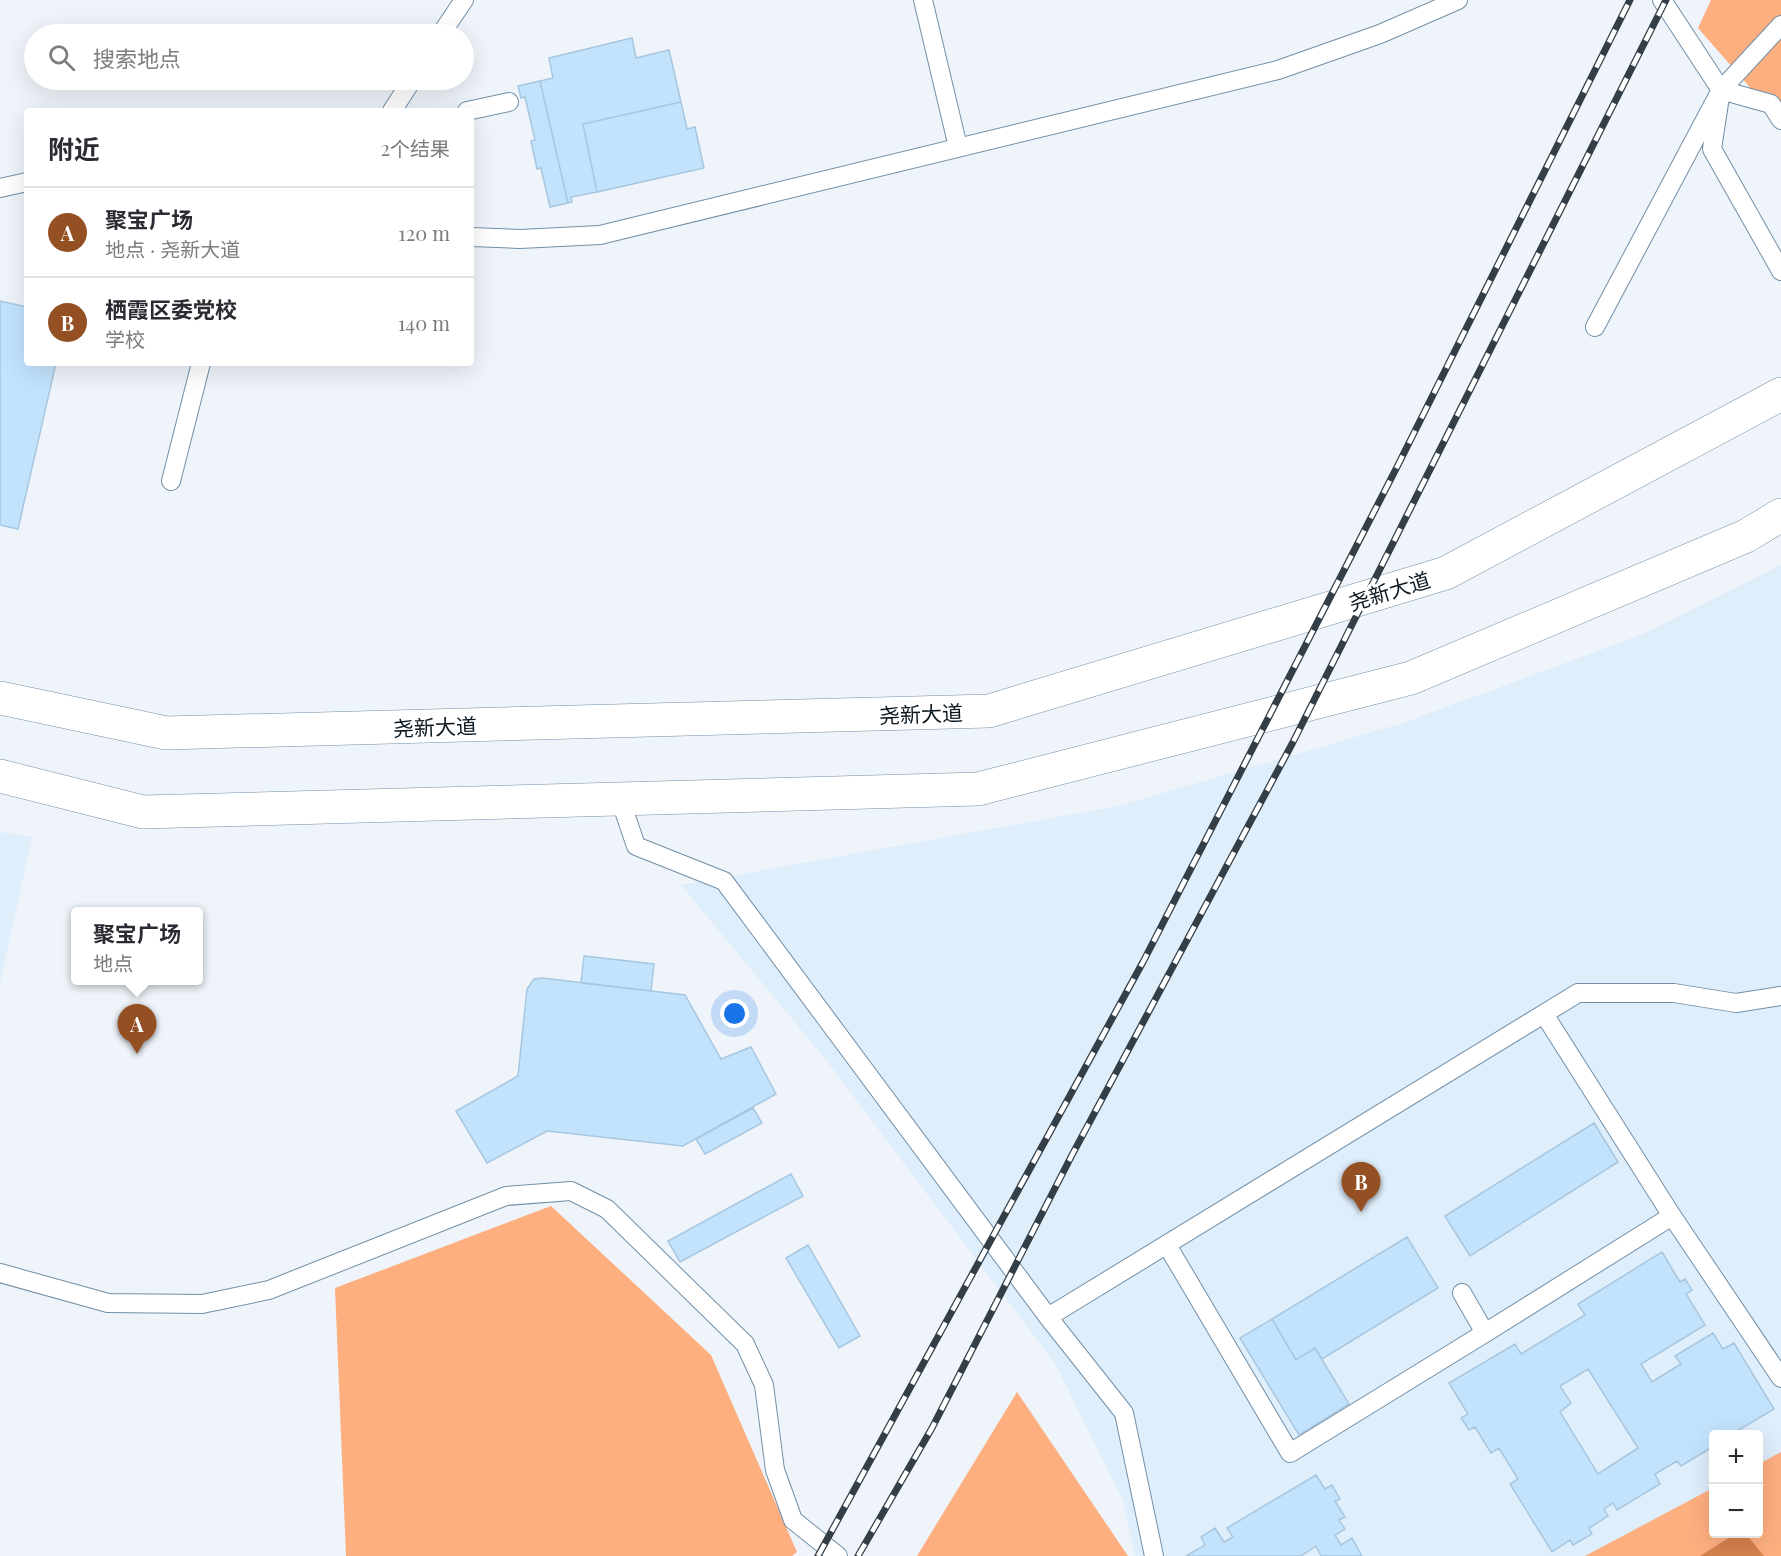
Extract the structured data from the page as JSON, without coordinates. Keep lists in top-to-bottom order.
{
  "streets": {
    "main road": ["尧新大道"]
  },
  "page": {
    "search": "搜索地点",
    "heading": ["附近", "2个结果"],
    "list": [
      {
        "mark": "A",
        "name": "聚宝广场",
        "note": "地点 · 尧新大道",
        "value": "120 m"
      },
      {
        "mark": "B",
        "name": "栖霞区委党校",
        "note": "学校",
        "value": "140 m"
      }
    ],
    "popup": ["聚宝广场", "地点"],
    "pins": ["A", "B"],
    "map_buttons": ["+", "−"]
  }
}
